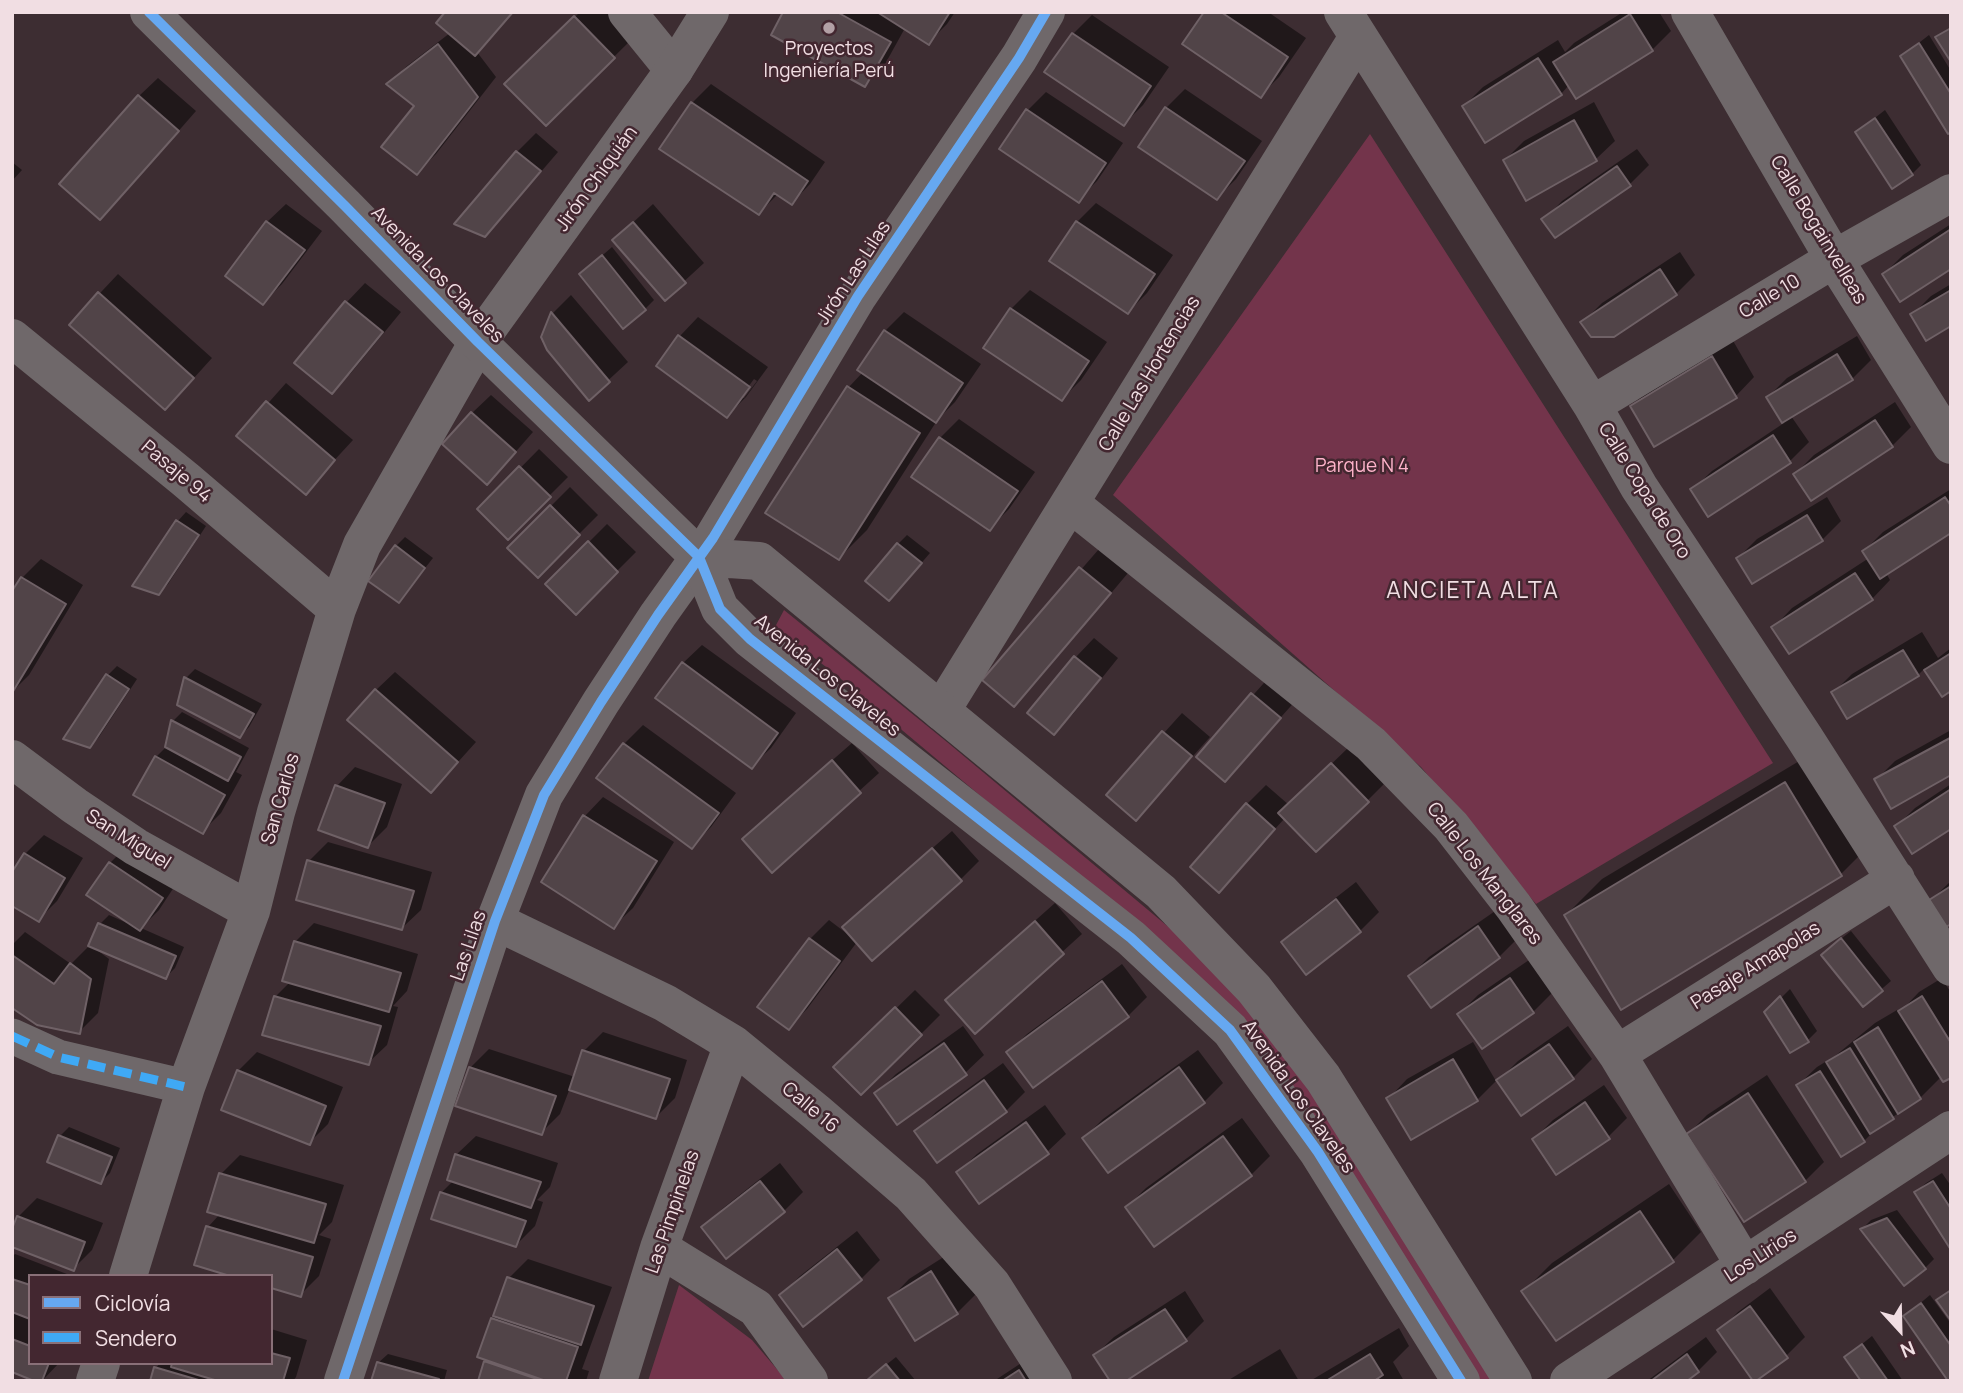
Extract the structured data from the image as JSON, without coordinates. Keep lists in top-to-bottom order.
{
  "streets": {
    "street": [
      "Jirón Chiquián",
      "Calle Bogainvelleas",
      "Jirón Las Lilas",
      "Avenida Los Claveles",
      "Calle 10",
      "Calle Las Hortencias",
      "Pasaje 94",
      "Calle Copa de Oro",
      "San Carlos",
      "San Miguel",
      "Calle Los Manglares",
      "Las Lilas",
      "Pasaje Amapolas",
      "Calle 16",
      "Las Pimpinelas",
      "Los Lirios"
    ]
  },
  "crossings": [
    ["Jirón Chiquián", "Avenida Los Claveles"],
    ["Jirón Chiquián", "San Carlos"],
    ["Calle Bogainvelleas", "Calle 10"],
    ["Jirón Las Lilas", "Avenida Los Claveles"],
    ["Jirón Las Lilas", "Las Lilas"],
    ["Avenida Los Claveles", "Calle Las Hortencias"],
    ["Avenida Los Claveles", "San Carlos"],
    ["Avenida Los Claveles", "Las Lilas"],
    ["Calle 10", "Calle Copa de Oro"],
    ["Calle Las Hortencias", "Calle Copa de Oro"],
    ["Calle Las Hortencias", "Calle Los Manglares"],
    ["Pasaje 94", "San Carlos"],
    ["Calle Copa de Oro", "Pasaje Amapolas"],
    ["San Carlos", "San Miguel"],
    ["Calle Los Manglares", "Pasaje Amapolas"],
    ["Calle Los Manglares", "Los Lirios"],
    ["Las Lilas", "Calle 16"],
    ["Calle 16", "Las Pimpinelas"]
  ],
  "districts": ["ANCIETA ALTA"],
  "parks": ["Parque N 4"],
  "places": ["Proyectos Ingeniería Perú"],
  "legend": ["Ciclovía", "Sendero"],
  "north": "bottom"
}
